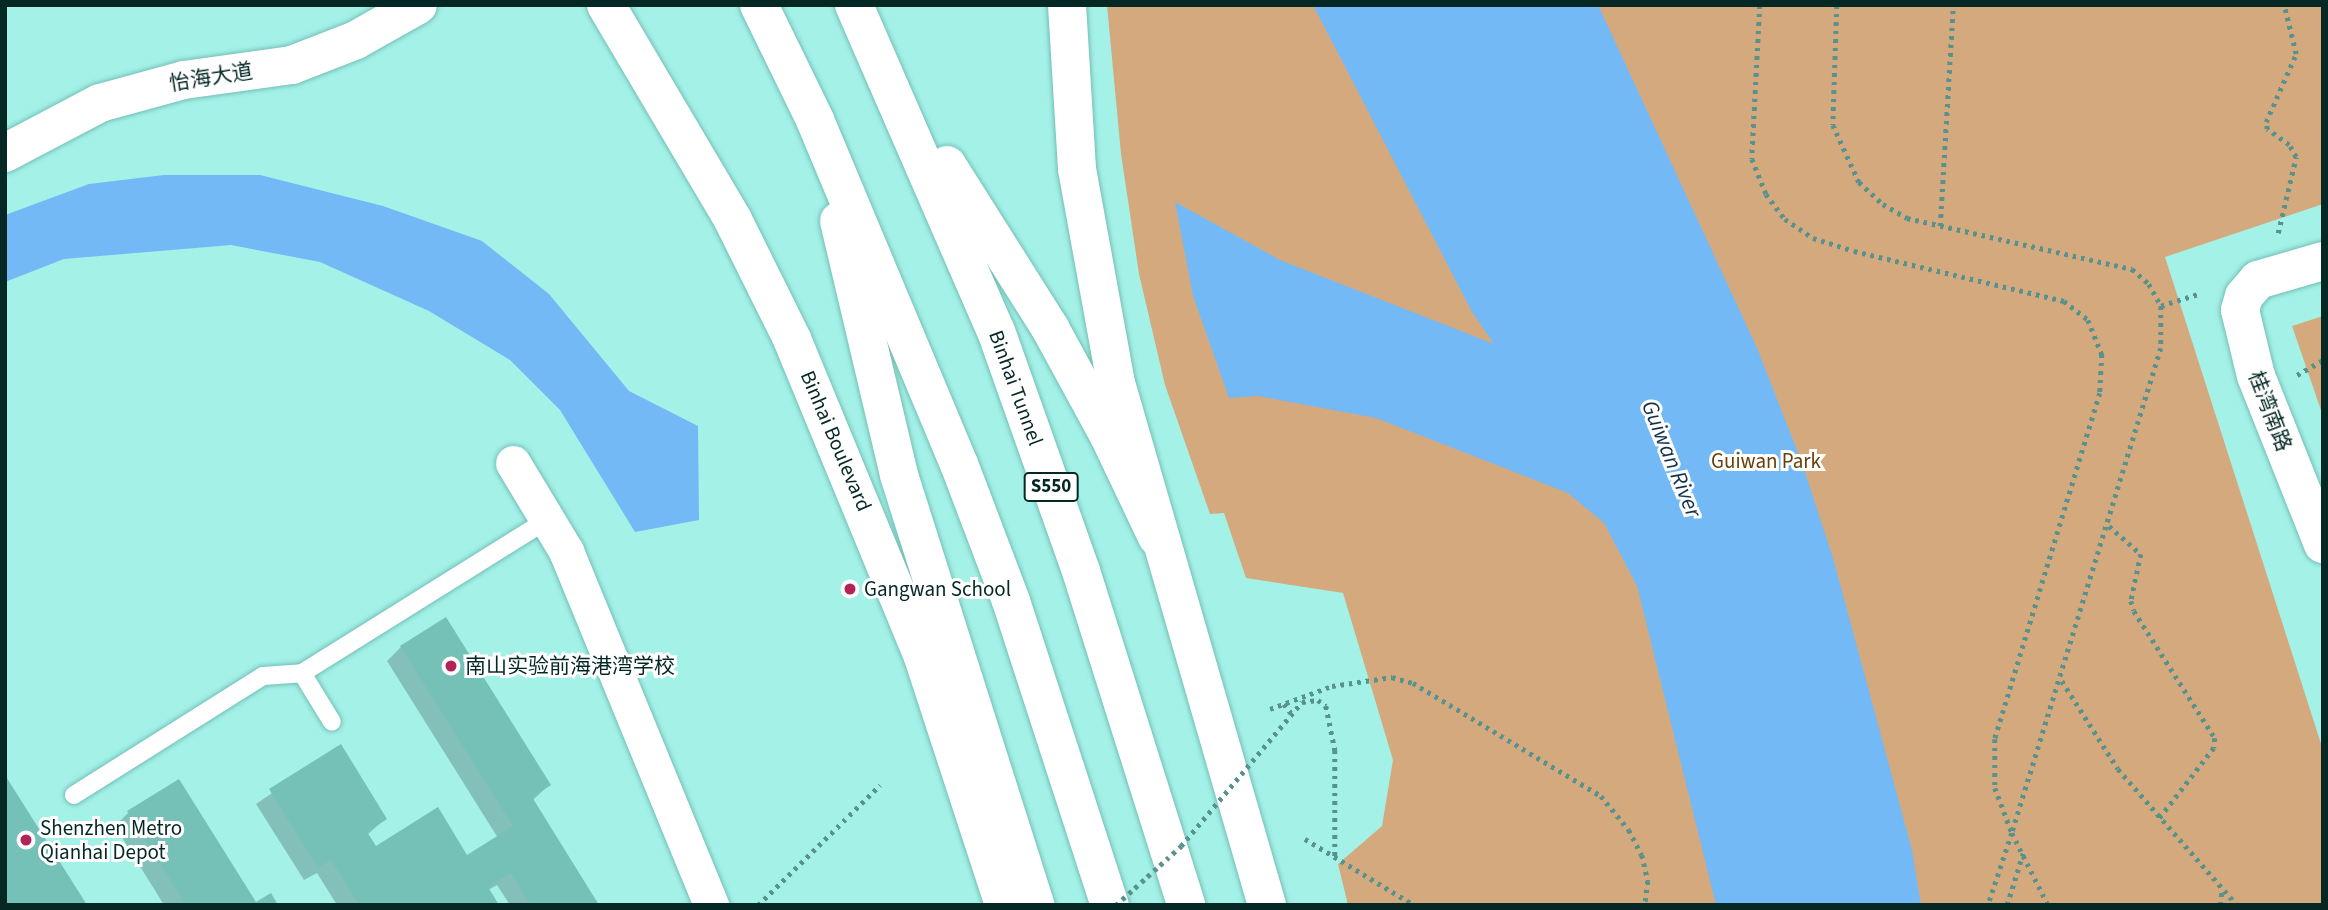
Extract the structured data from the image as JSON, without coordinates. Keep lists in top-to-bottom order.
{
  "streets": {
    "main road": [
      "怡海大道",
      "Binhai Tunnel",
      "桂湾南路",
      "Binhai Boulevard",
      "S550"
    ]
  },
  "crossings": [
    ["Binhai Tunnel", "S550"]
  ],
  "water": ["Guiwan River"],
  "parks": ["Guiwan Park"],
  "places": ["Gangwan School", "南山实验前海港湾学校", "Shenzhen Metro Qianhai Depot"]
}
